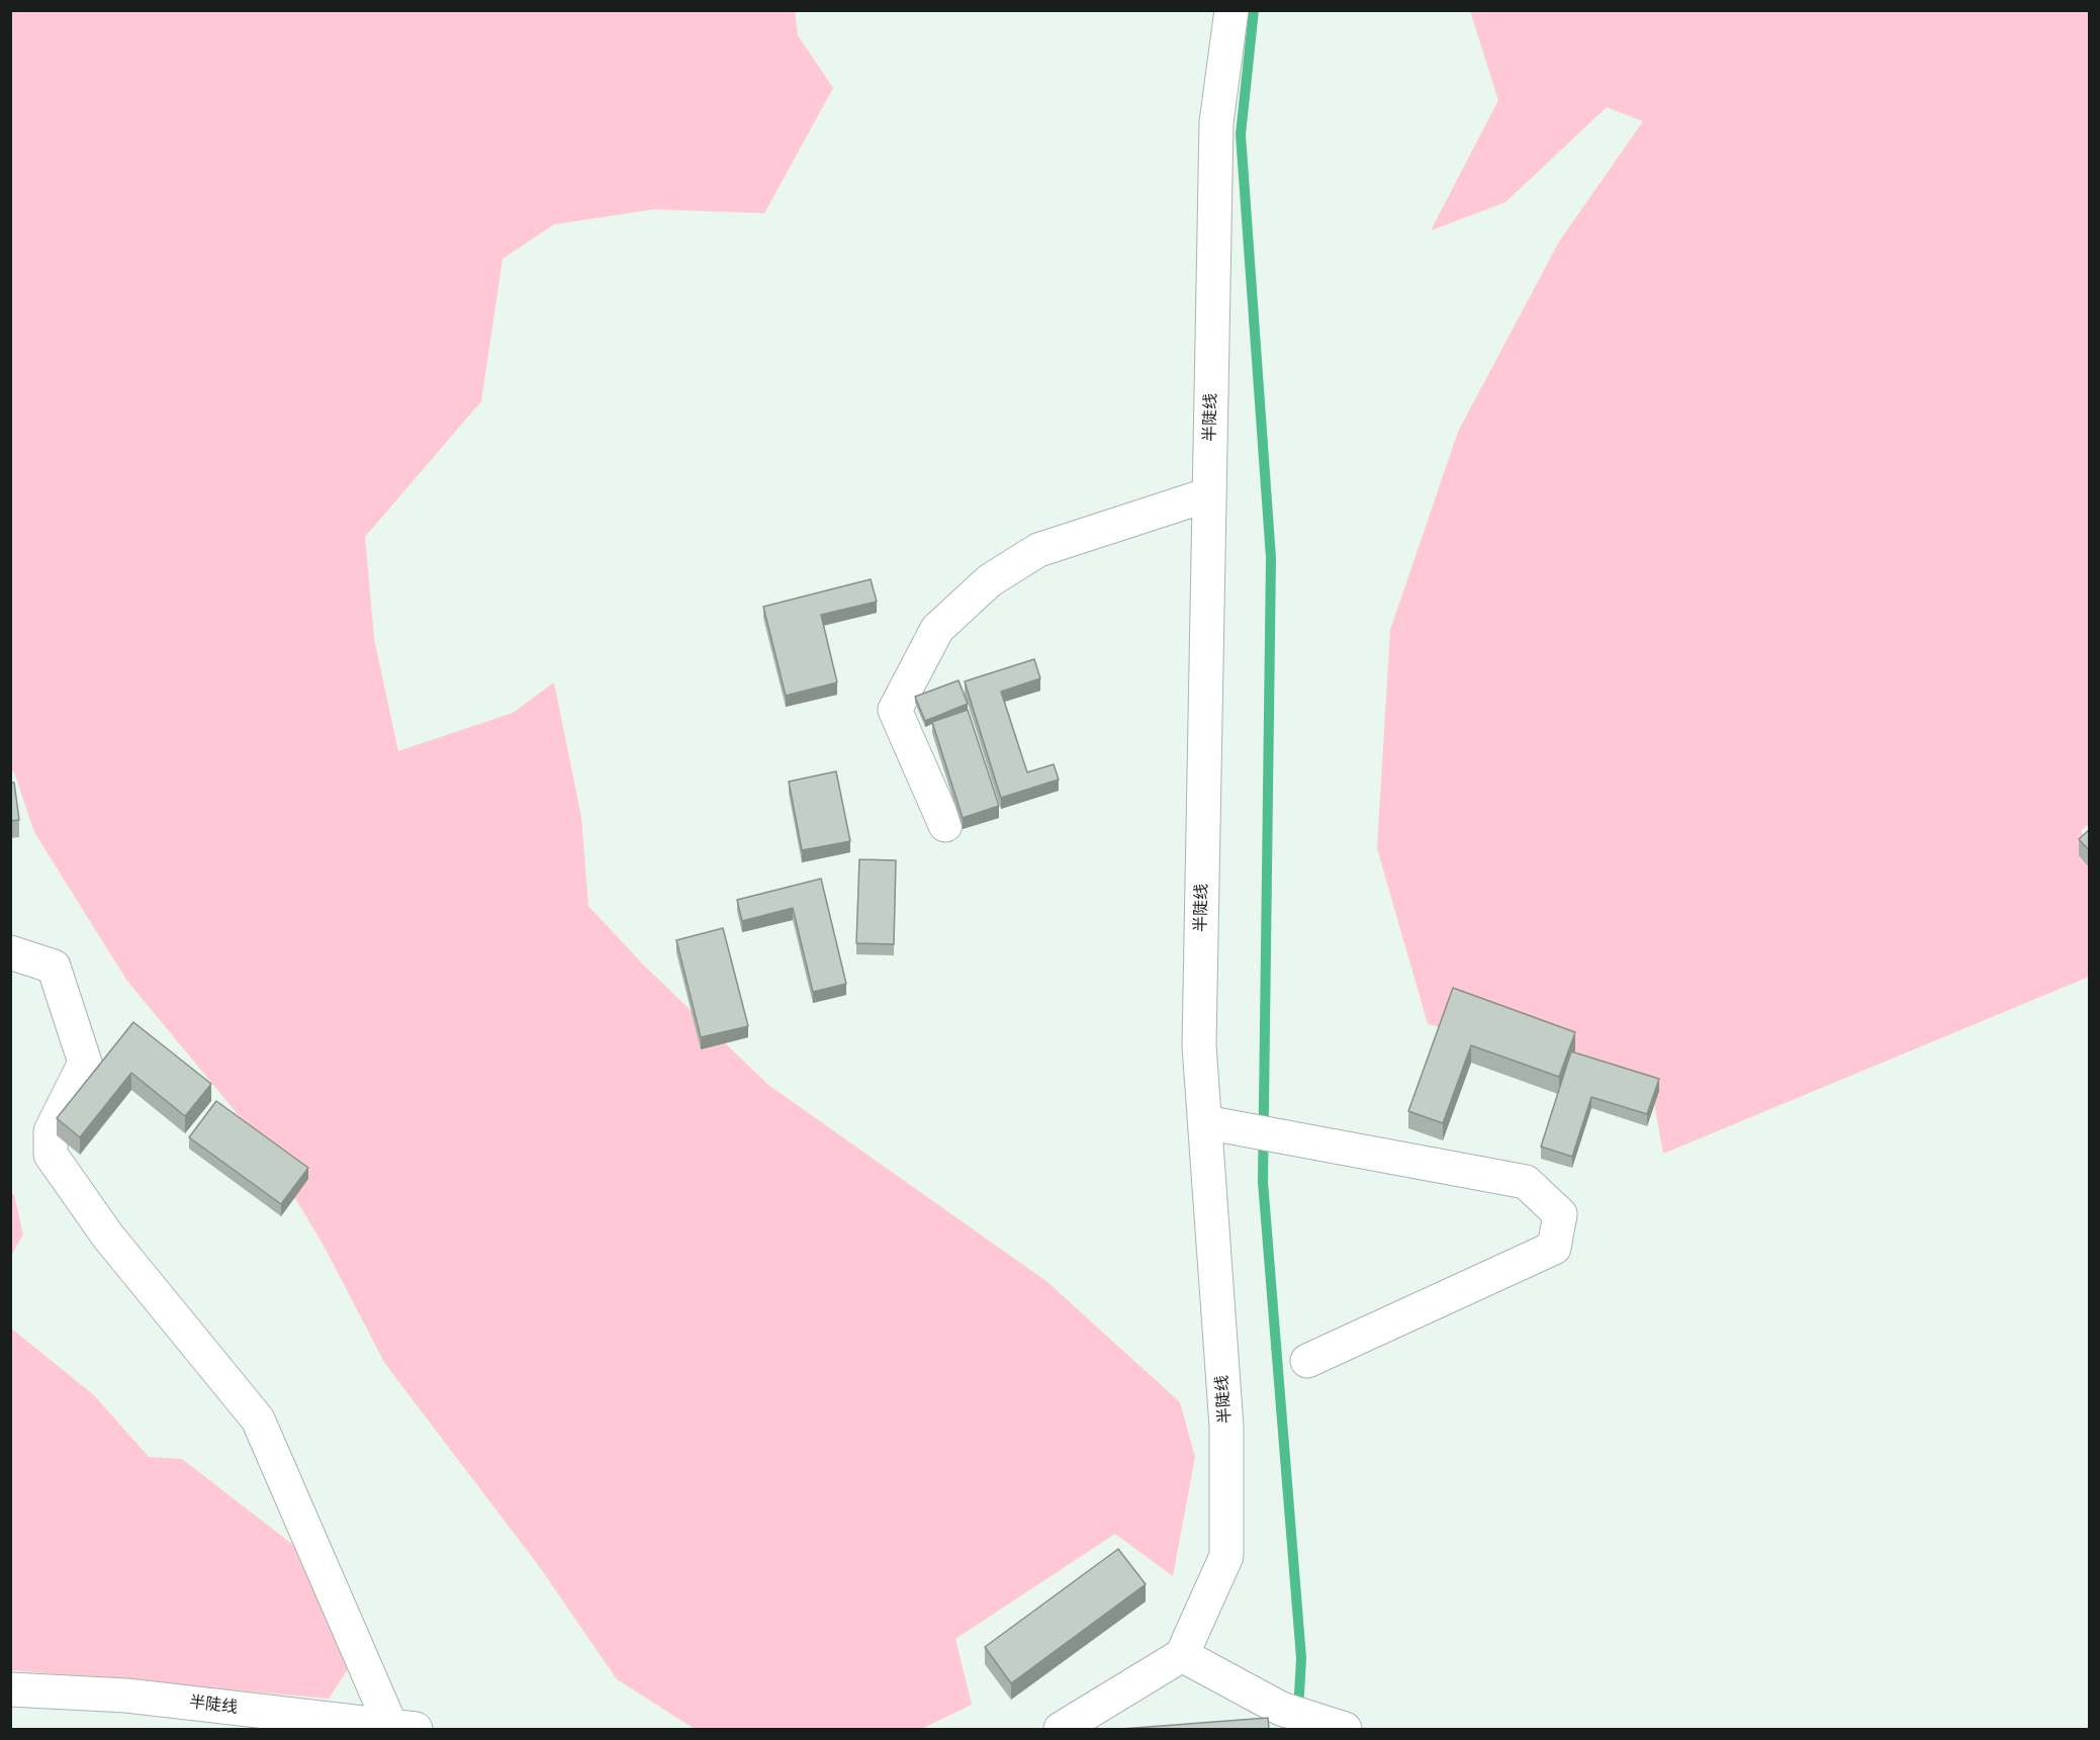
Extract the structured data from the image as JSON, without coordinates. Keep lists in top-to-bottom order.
{
  "streets": {
    "street": ["半陡线"]
  }
}
